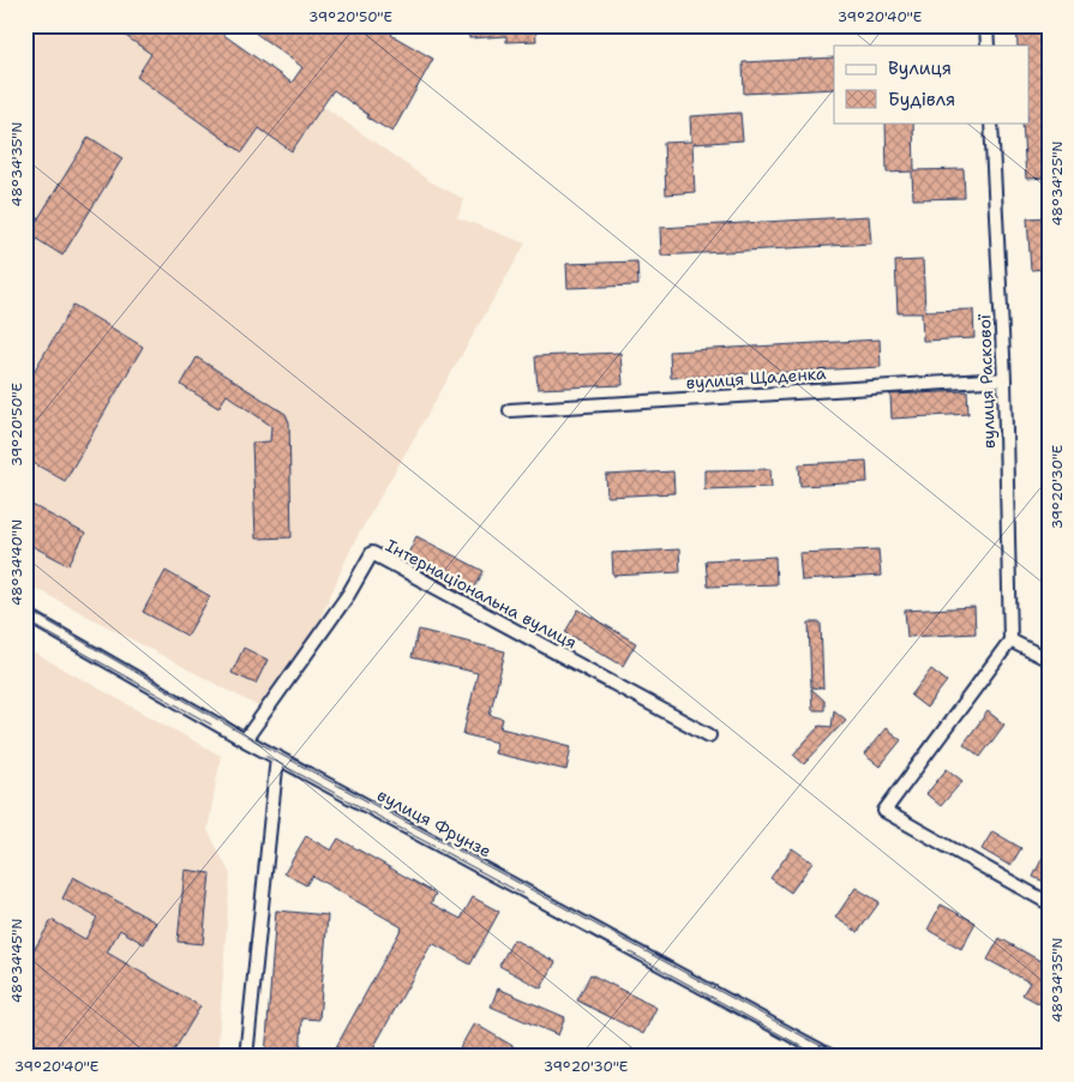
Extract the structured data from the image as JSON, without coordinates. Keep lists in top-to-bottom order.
{
  "streets": {
    "street": [
      "вулиця Щаденка",
      "вулиця Раскової",
      "Інтернаціональна вулиця",
      "вулиця Фрунзе"
    ]
  },
  "crossings": [
    ["вулиця Щаденка", "вулиця Раскової"],
    ["Інтернаціональна вулиця", "вулиця Фрунзе"]
  ],
  "legend": ["Вулиця", "Будівля"],
  "coordinates": [
    "39°20'50\"E",
    "39°20'40\"E",
    "48°34'35\"N",
    "48°34'25\"N",
    "39°20'30\"E",
    "48°34'40\"N",
    "48°34'45\"N"
  ]
}
